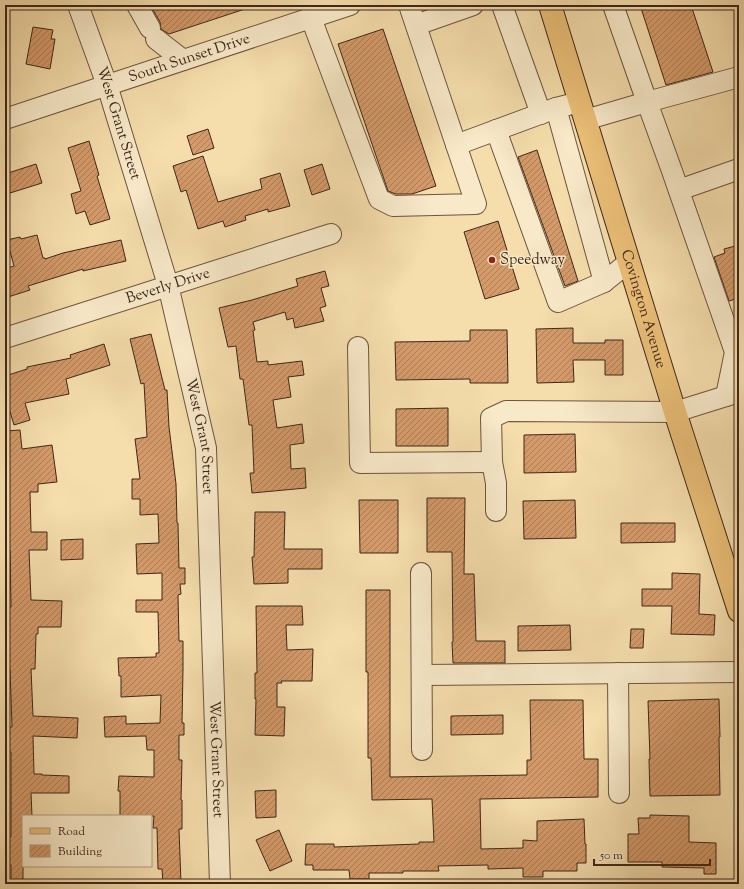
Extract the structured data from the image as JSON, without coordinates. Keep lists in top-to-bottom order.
{
  "streets": {
    "main road": ["Covington Avenue"],
    "street": ["South Sunset Drive", "West Grant Street", "Beverly Drive"]
  },
  "crossings": [
    ["South Sunset Drive", "West Grant Street"],
    ["West Grant Street", "Beverly Drive"]
  ],
  "places": ["Speedway"],
  "legend": ["Road", "Building"],
  "scale_bar": "50 m"
}
